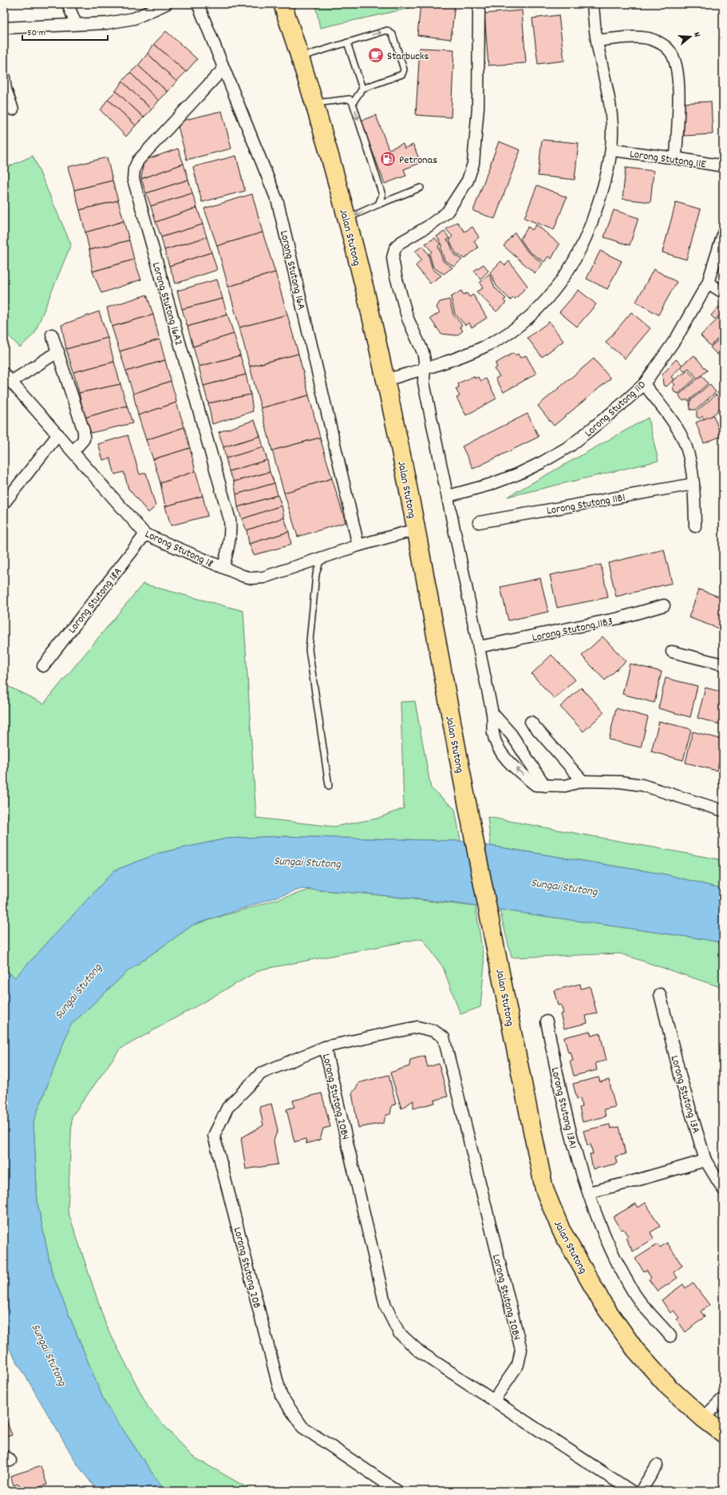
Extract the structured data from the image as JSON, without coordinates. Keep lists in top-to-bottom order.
{
  "streets": {
    "main road": ["Jalan Stutong"],
    "street": [
      "Lorong Stutong 11E",
      "Lorong Stutong 16A",
      "Lorong Stutong 16A2",
      "Lorong Stutong 11D",
      "Lorong Stutong 11B1",
      "Lorong Stutong 18",
      "Lorong Stutong 18A",
      "Lorong Stutong 11B3",
      "Lorong Stutong 13A",
      "Lorong Stutong 20B4",
      "Lorong Stutong 13A1",
      "Lorong Stutong 20B"
    ]
  },
  "crossings": [
    ["Jalan Stutong", "Lorong Stutong 18"],
    ["Lorong Stutong 16A", "Lorong Stutong 16A2"],
    ["Lorong Stutong 16A", "Lorong Stutong 18"],
    ["Lorong Stutong 16A2", "Lorong Stutong 18"],
    ["Lorong Stutong 18", "Lorong Stutong 18A"],
    ["Lorong Stutong 20B4", "Lorong Stutong 20B"]
  ],
  "water": ["Sungai Stutong"],
  "places": {
    "cafe": ["Starbucks"],
    "fuel station": ["Petronas"]
  },
  "scale_bar": "50 m",
  "north": "right"
}
